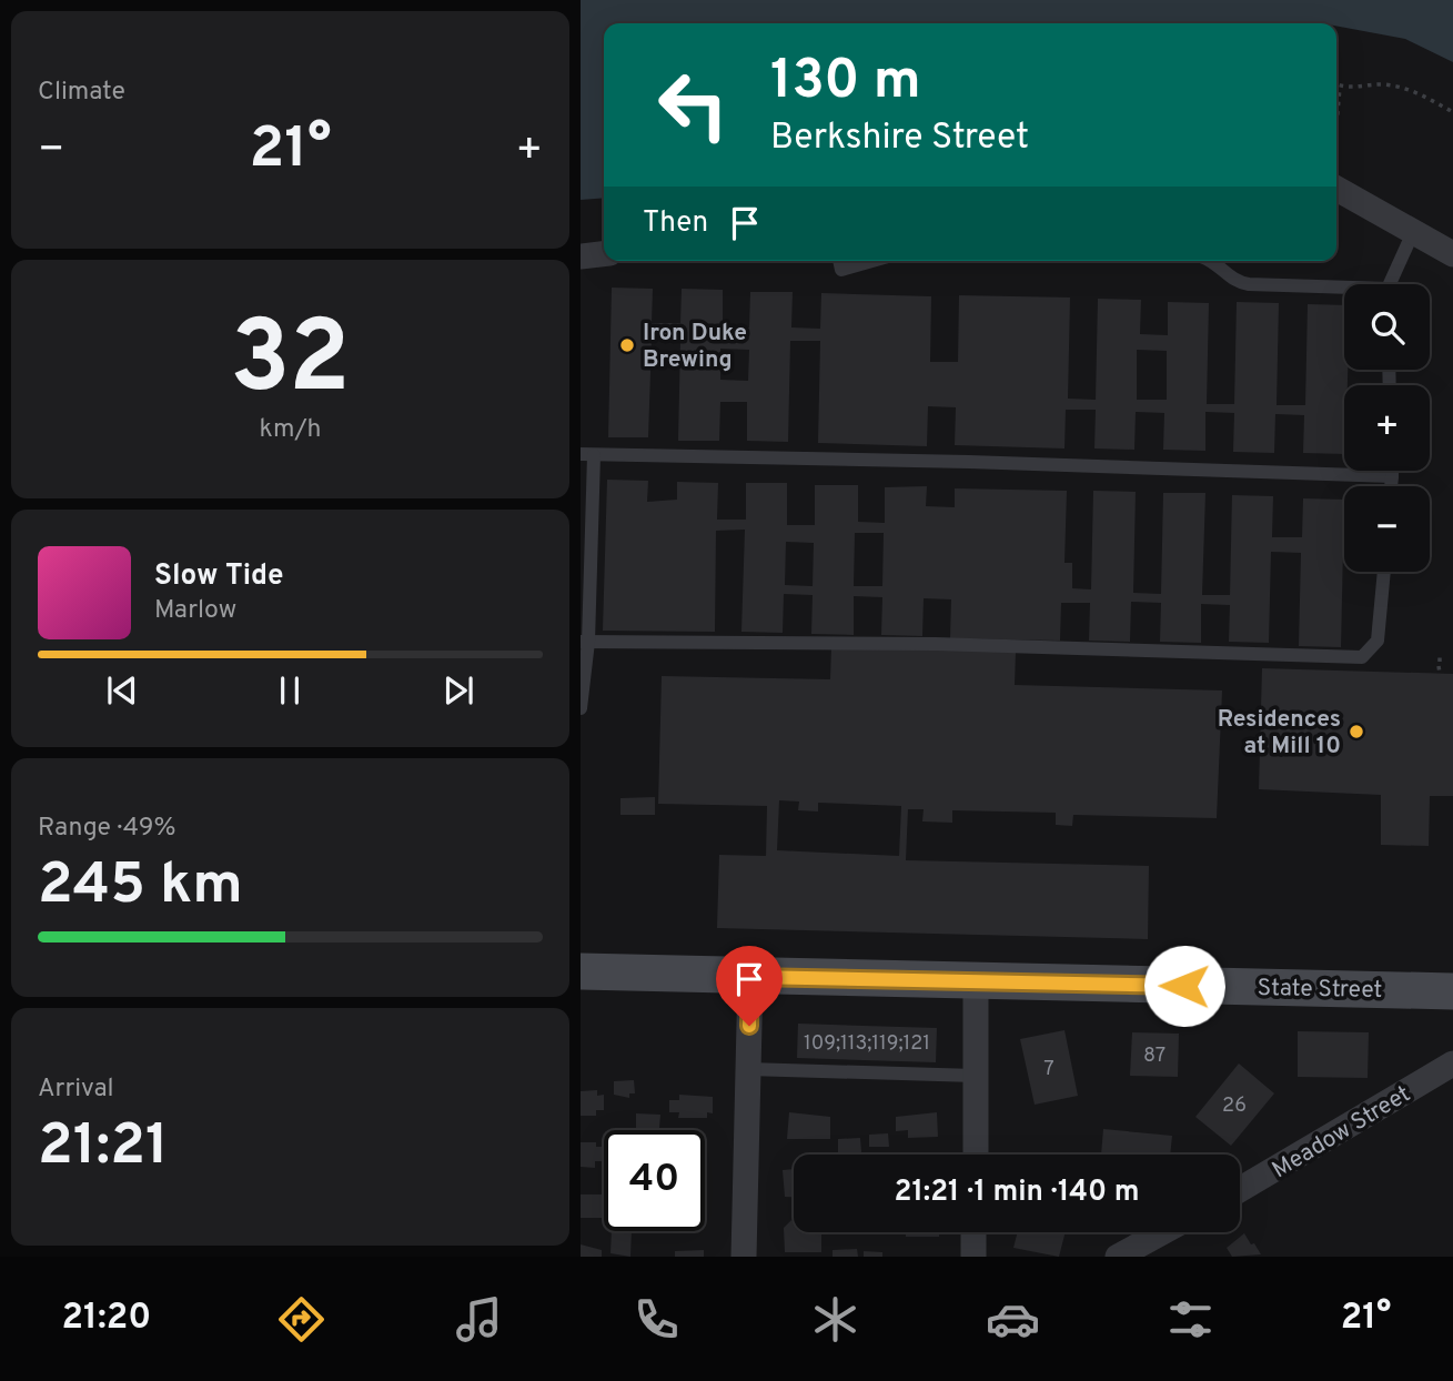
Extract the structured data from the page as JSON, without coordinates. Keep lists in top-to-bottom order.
{
  "streets": {
    "street": ["State Street", "Meadow Street"]
  },
  "places": ["Iron Duke Brewing", "Residences at Mill 10"],
  "house_numbers": [
    "109;113;119;121",
    "87",
    "7",
    "26"
  ],
  "page": {
    "tile": [
      "Climate",
      ["32", "km/h"],
      ["Range · 49%", "245 km"],
      ["Arrival", "21:21"]
    ],
    "turn": ["130 m", "Berkshire Street"],
    "heat": ["−", "21°", "+"],
    "then": "Then",
    "map_buttons": ["+", "−"],
    "song": ["Slow Tide", "Marlow"],
    "limit": "40",
    "trip": "21:21 · 1 min · 140 m",
    "tabs": ["21:20", "21°"]
  }
}
